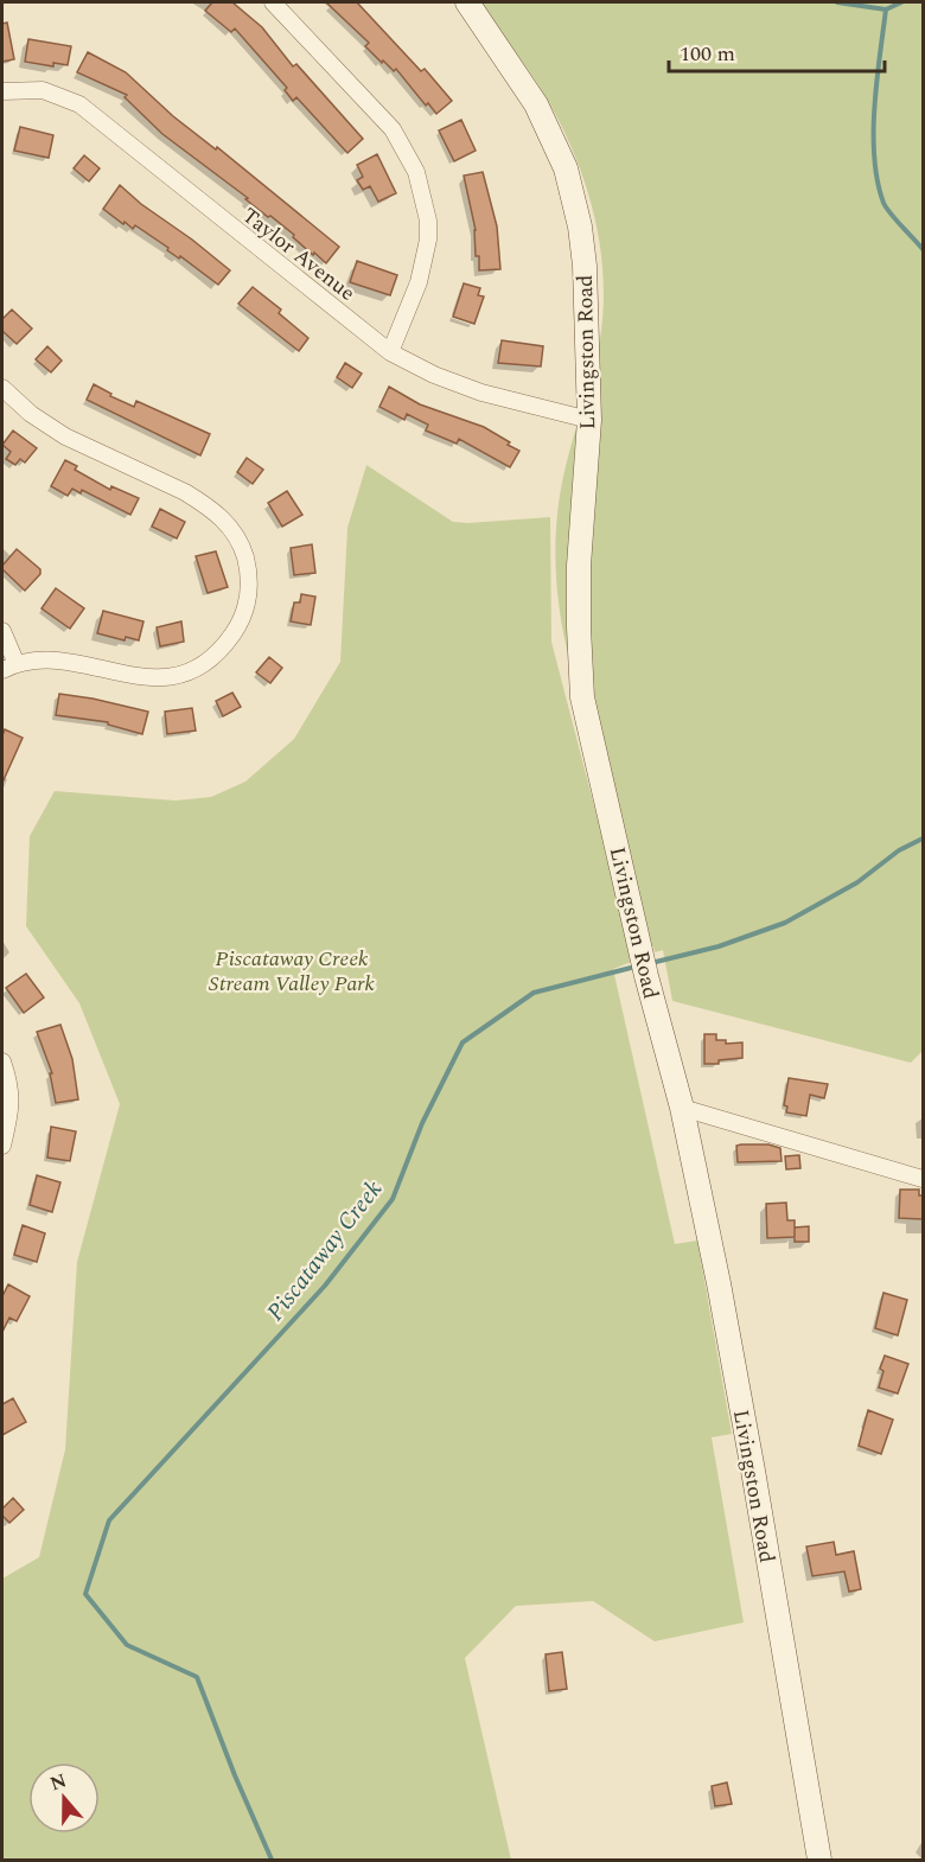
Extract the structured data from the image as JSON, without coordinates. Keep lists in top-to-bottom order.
{
  "streets": {
    "main road": ["Livingston Road"],
    "street": ["Taylor Avenue"]
  },
  "crossings": [
    ["Taylor Avenue", "Livingston Road"]
  ],
  "water": ["Piscataway Creek"],
  "parks": ["Piscataway Creek Stream Valley Park"],
  "scale_bar": "100 m",
  "north": "top"
}
